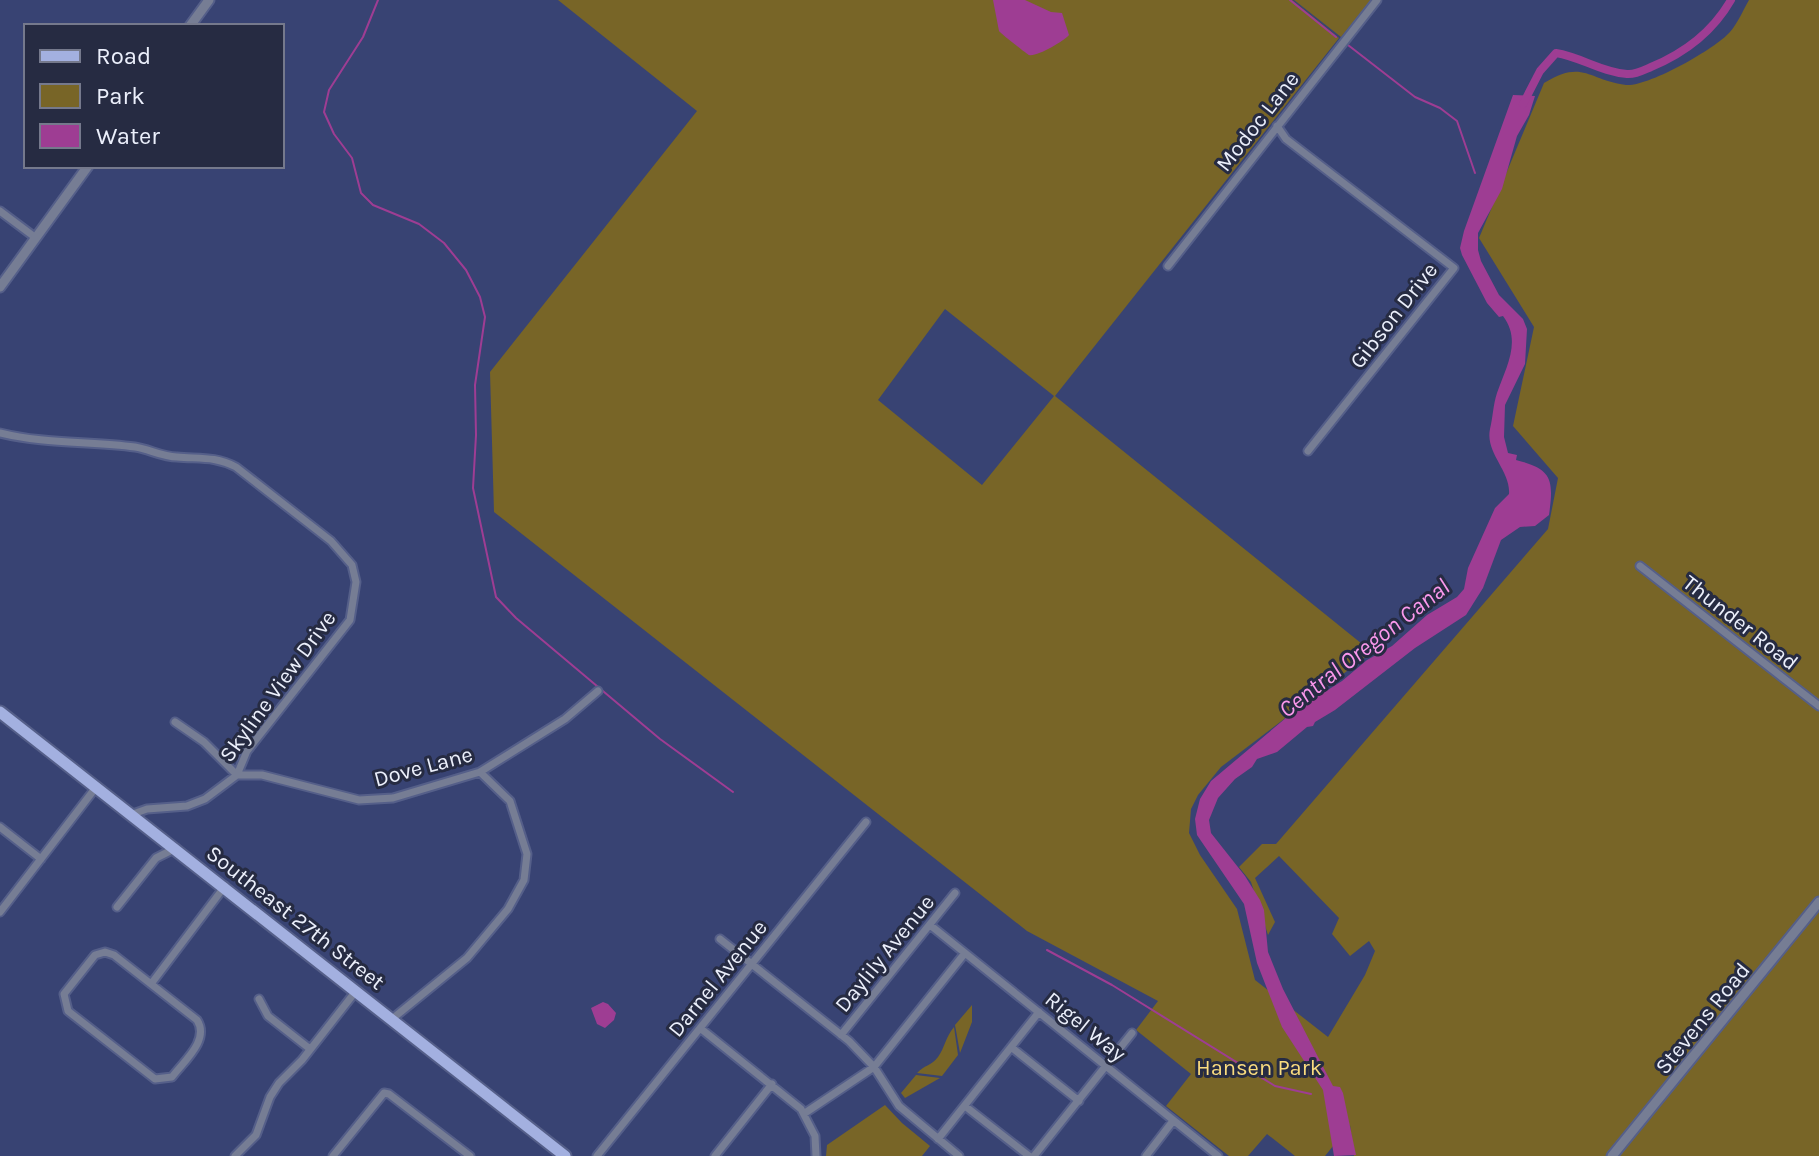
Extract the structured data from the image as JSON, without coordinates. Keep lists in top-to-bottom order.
{
  "streets": {
    "main road": ["Southeast 27th Street"],
    "street": [
      "Modoc Lane",
      "Gibson Drive",
      "Thunder Road",
      "Skyline View Drive",
      "Dove Lane",
      "Daylily Avenue",
      "Darnel Avenue",
      "Stevens Road",
      "Rigel Way"
    ]
  },
  "crossings": [
    ["Modoc Lane", "Gibson Drive"],
    ["Skyline View Drive", "Dove Lane"],
    ["Skyline View Drive", "Southeast 27th Street"],
    ["Daylily Avenue", "Rigel Way"]
  ],
  "water": ["Central Oregon Canal"],
  "parks": ["Hansen Park"],
  "legend": ["Road", "Park", "Water"]
}
